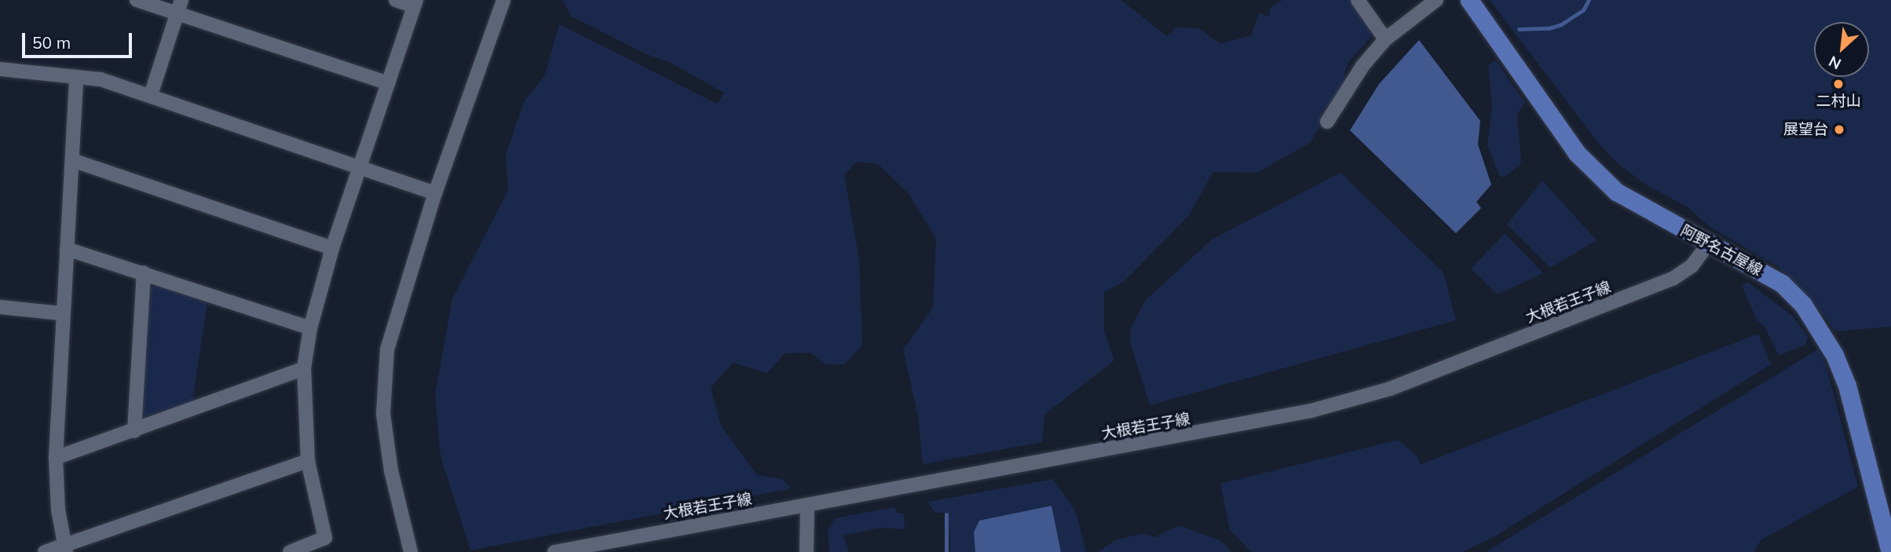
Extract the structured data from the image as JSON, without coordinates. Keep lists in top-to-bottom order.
{
  "streets": {
    "main road": ["阿野名古屋線"],
    "street": ["大根若王子線"]
  },
  "crossings": [
    ["阿野名古屋線", "大根若王子線"]
  ],
  "places": ["二村山", "展望台"],
  "scale_bar": "50 m",
  "north": "bottom left"
}
